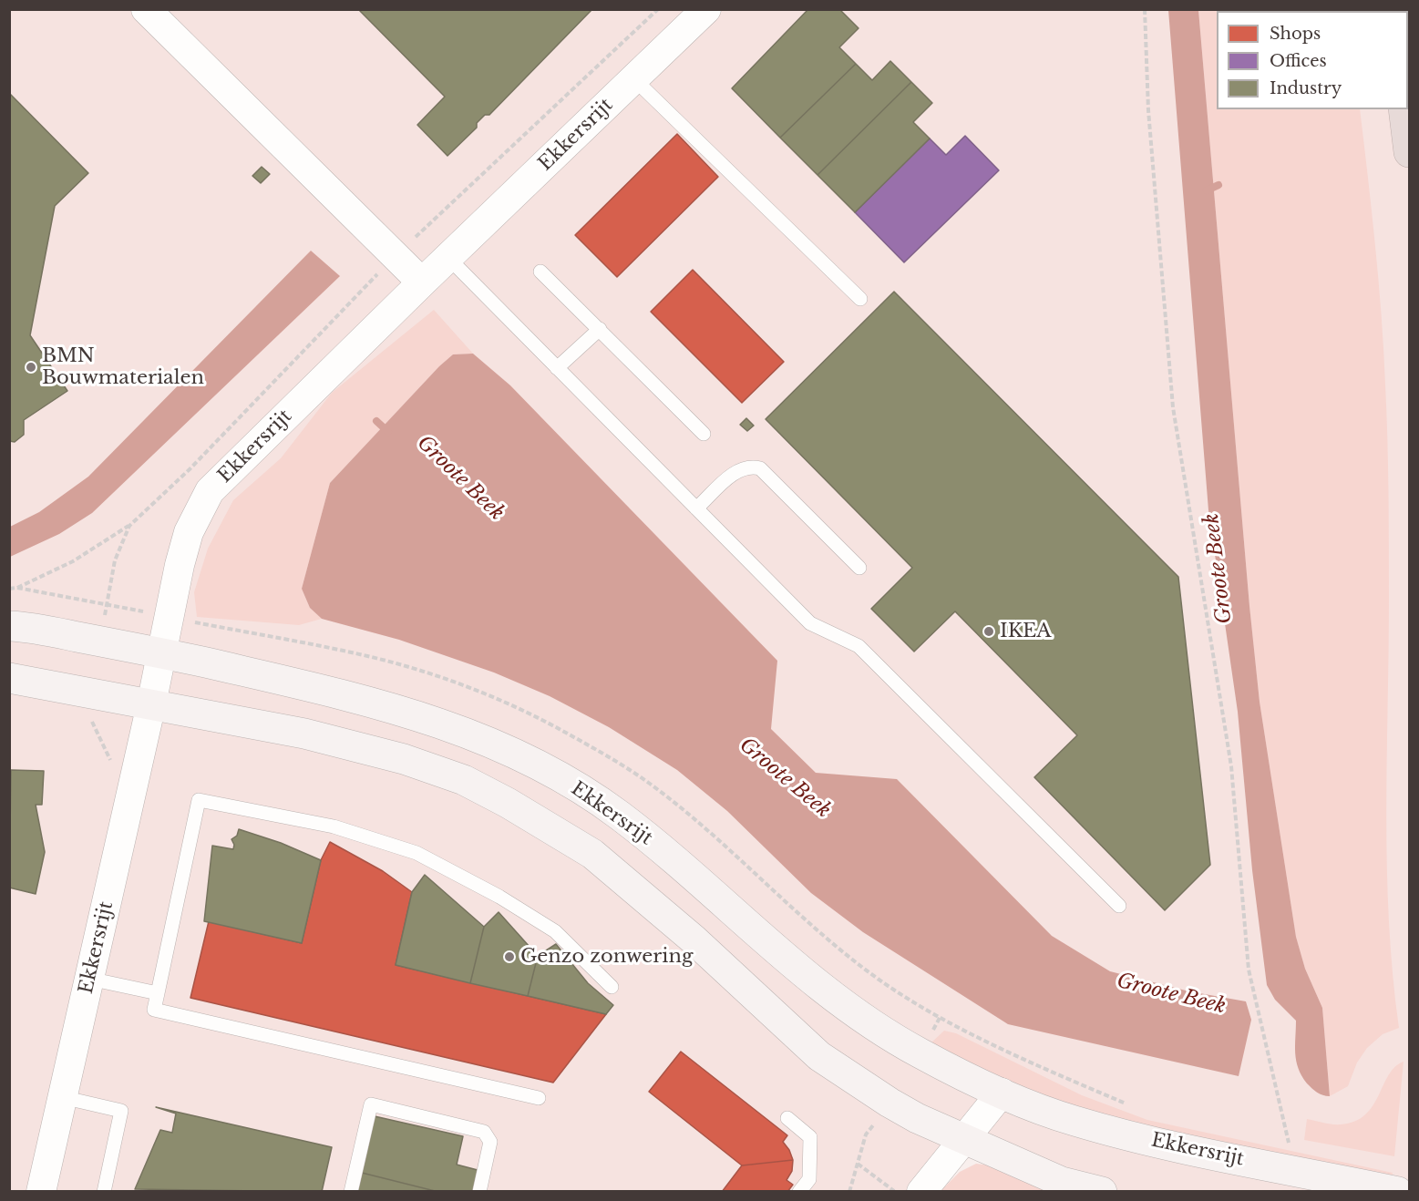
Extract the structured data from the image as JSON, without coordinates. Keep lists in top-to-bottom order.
{
  "streets": {
    "main road": ["Ekkersrijt"]
  },
  "water": ["Groote Beek"],
  "places": ["BMN Bouwmaterialen", "IKEA", "Genzo zonwering"],
  "legend": ["Shops", "Offices", "Industry"]
}
